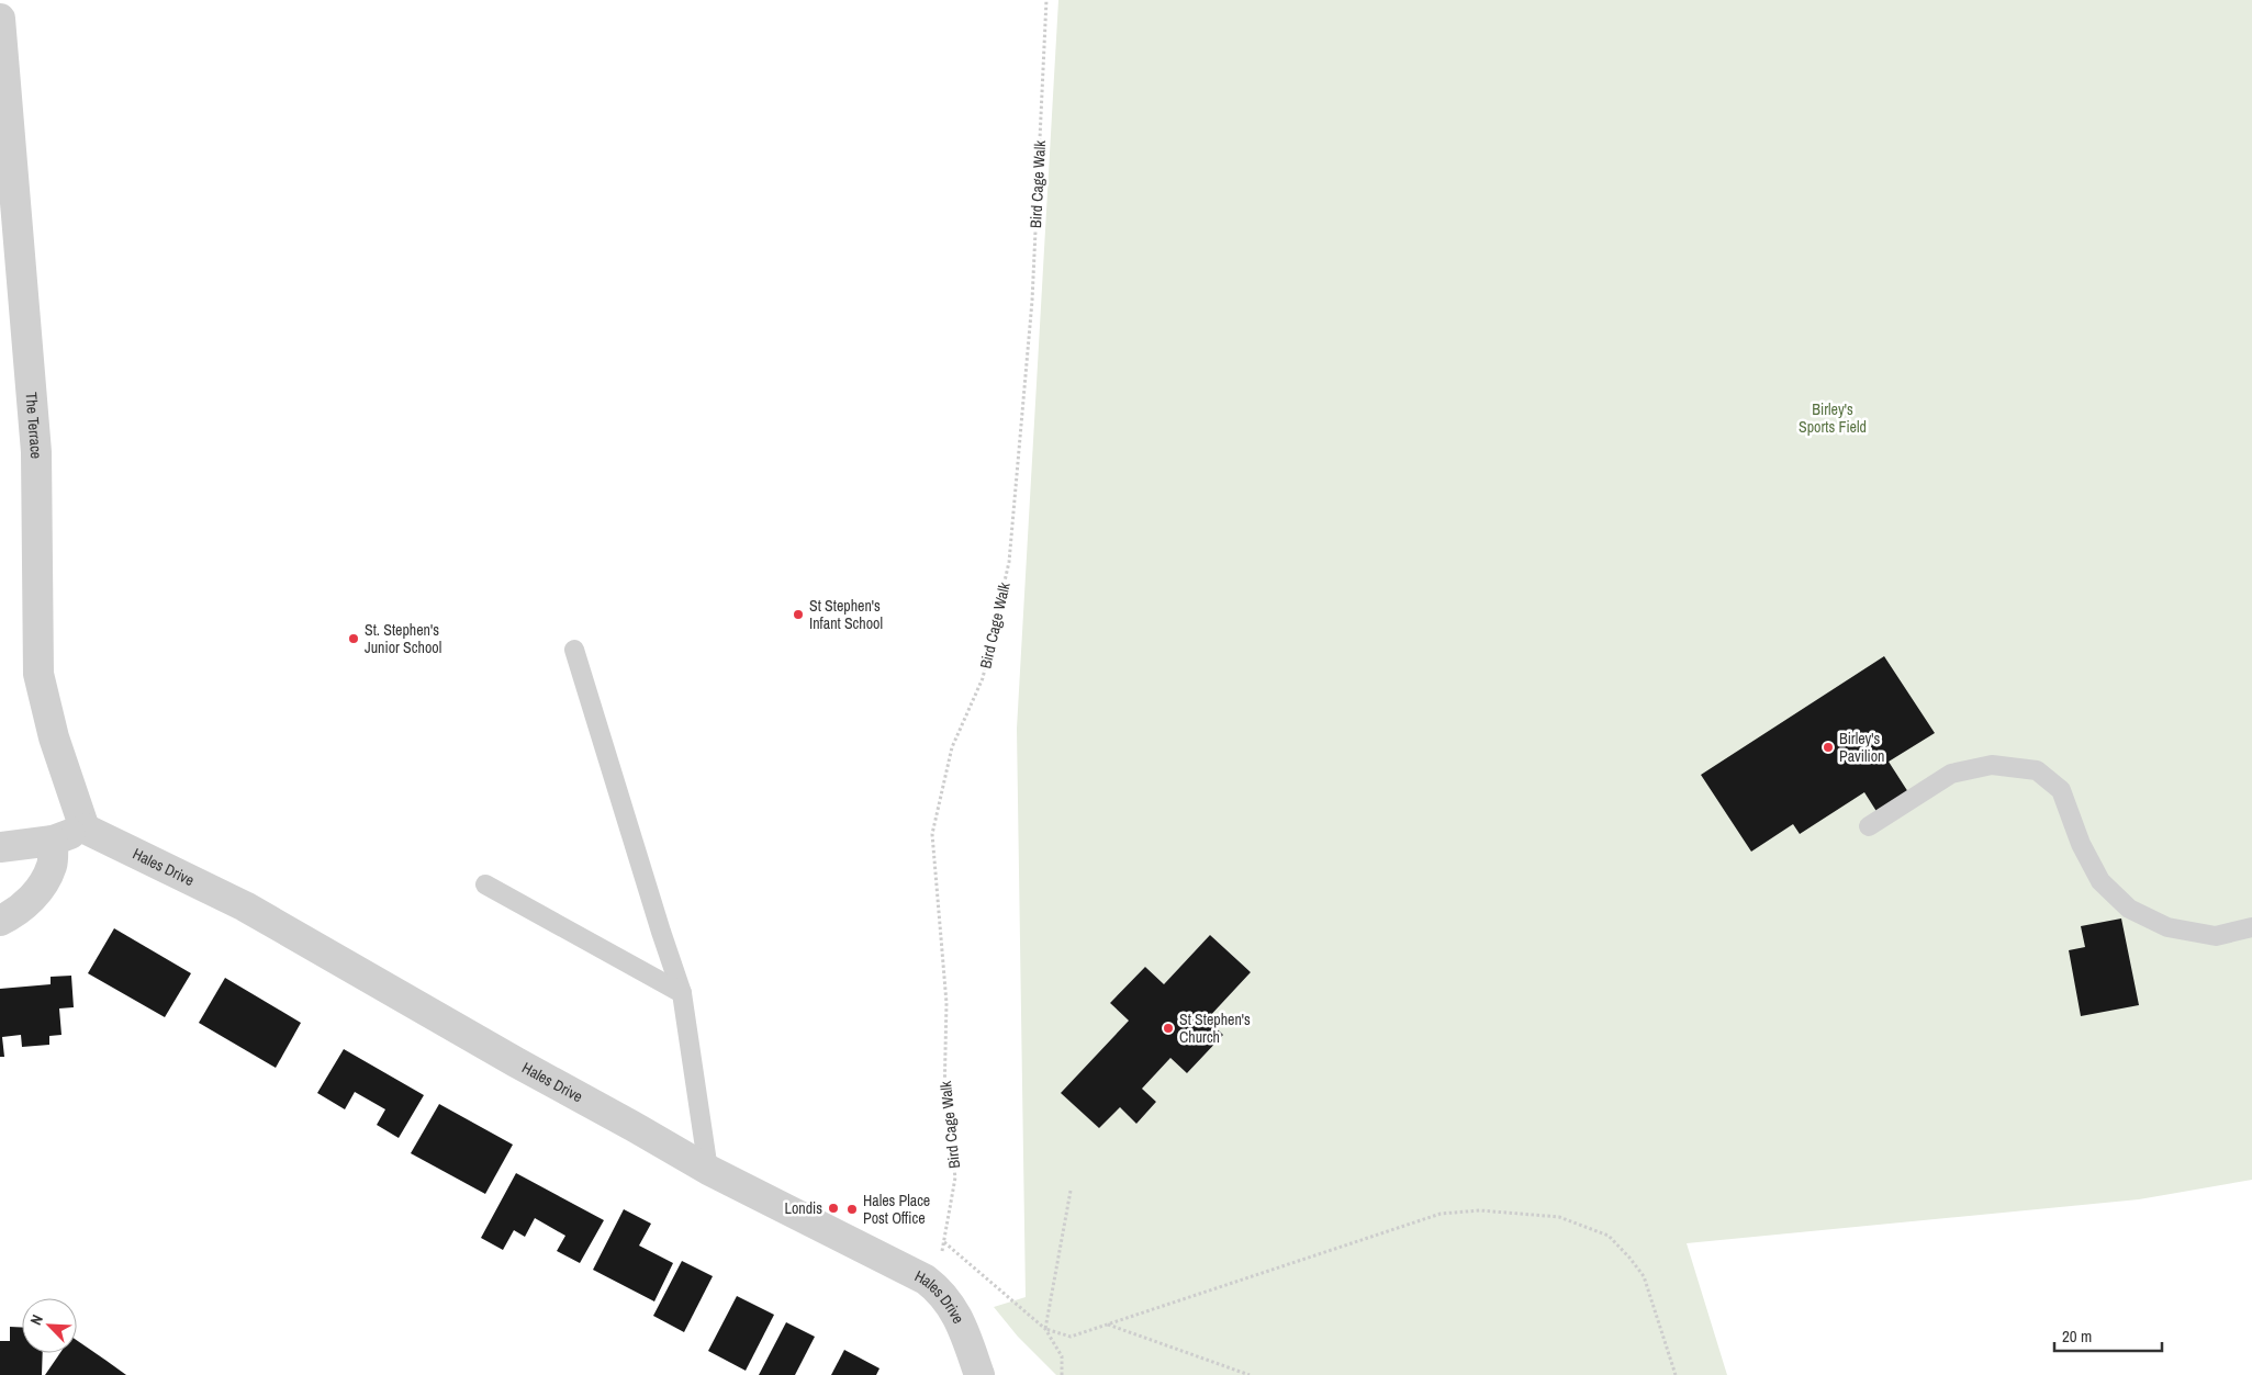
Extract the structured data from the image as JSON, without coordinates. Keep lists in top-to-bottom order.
{
  "streets": {
    "street": ["The Terrace", "Hales Drive"],
    "path": ["Bird Cage Walk"]
  },
  "crossings": [
    ["The Terrace", "Hales Drive"]
  ],
  "parks": ["Birley's Sports Field"],
  "places": [
    "St Stephen's Infant School",
    "St. Stephen's Junior School",
    "Birley's Pavilion",
    "St Stephen's Church",
    "Londis",
    "Hales Place Post Office"
  ],
  "scale_bar": "20 m",
  "north": "top left"
}
